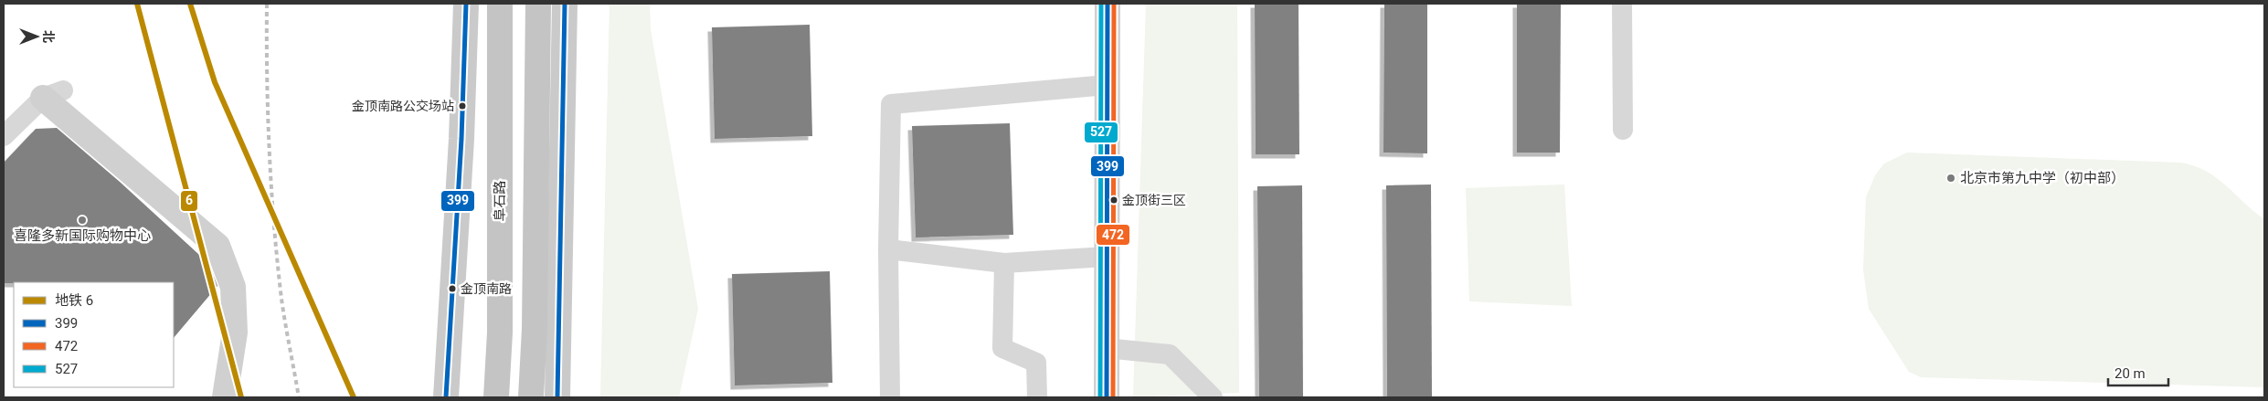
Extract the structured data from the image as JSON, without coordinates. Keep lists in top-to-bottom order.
{
  "streets": {
    "highway": ["阜石路"]
  },
  "places": [
    "金顶南路公交场站",
    "北京市第九中学（初中部）",
    "金顶街三区",
    "喜隆多新国际购物中心",
    "金顶南路"
  ],
  "lines": [
    "metro line 6",
    "transit line 399",
    "transit line 472",
    "transit line 527"
  ],
  "legend": [
    "地铁 6",
    "399",
    "472",
    "527"
  ],
  "scale_bar": "20 m",
  "north": "right"
}
